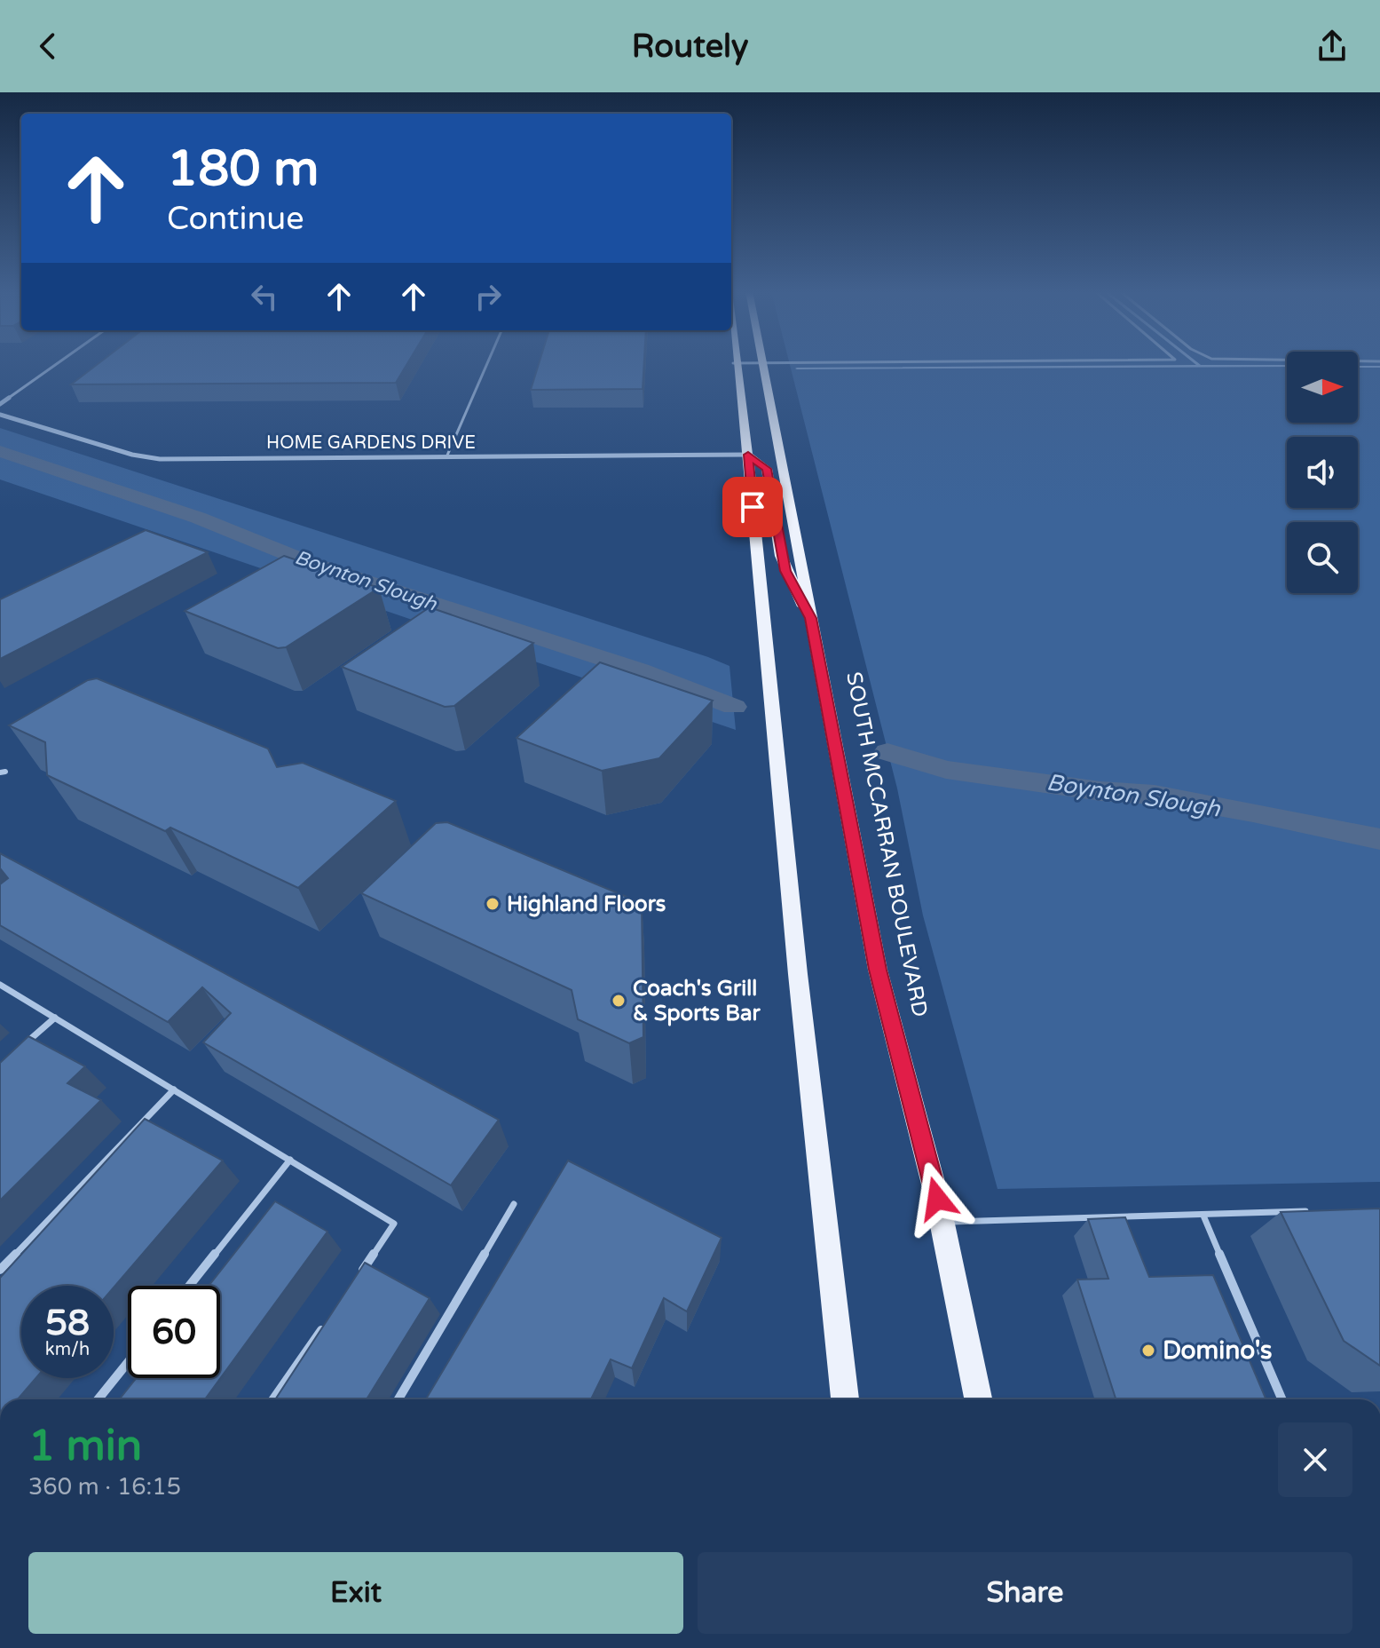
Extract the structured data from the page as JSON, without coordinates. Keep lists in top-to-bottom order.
{
  "streets": {
    "main road": ["SOUTH MCCARRAN BOULEVARD"],
    "street": ["HOME GARDENS DRIVE"]
  },
  "water": ["Boynton Slough"],
  "places": ["Highland Floors", "Coach's Grill & Sports Bar", "Domino's"],
  "north": "right",
  "page": {
    "header": "Routely",
    "turn": ["180 m", "Continue"],
    "speed": "58 km/h",
    "limit": "60",
    "heading": ["1 min", "360 m · 16:15"],
    "buttons": ["Exit", "Share"]
  }
}
